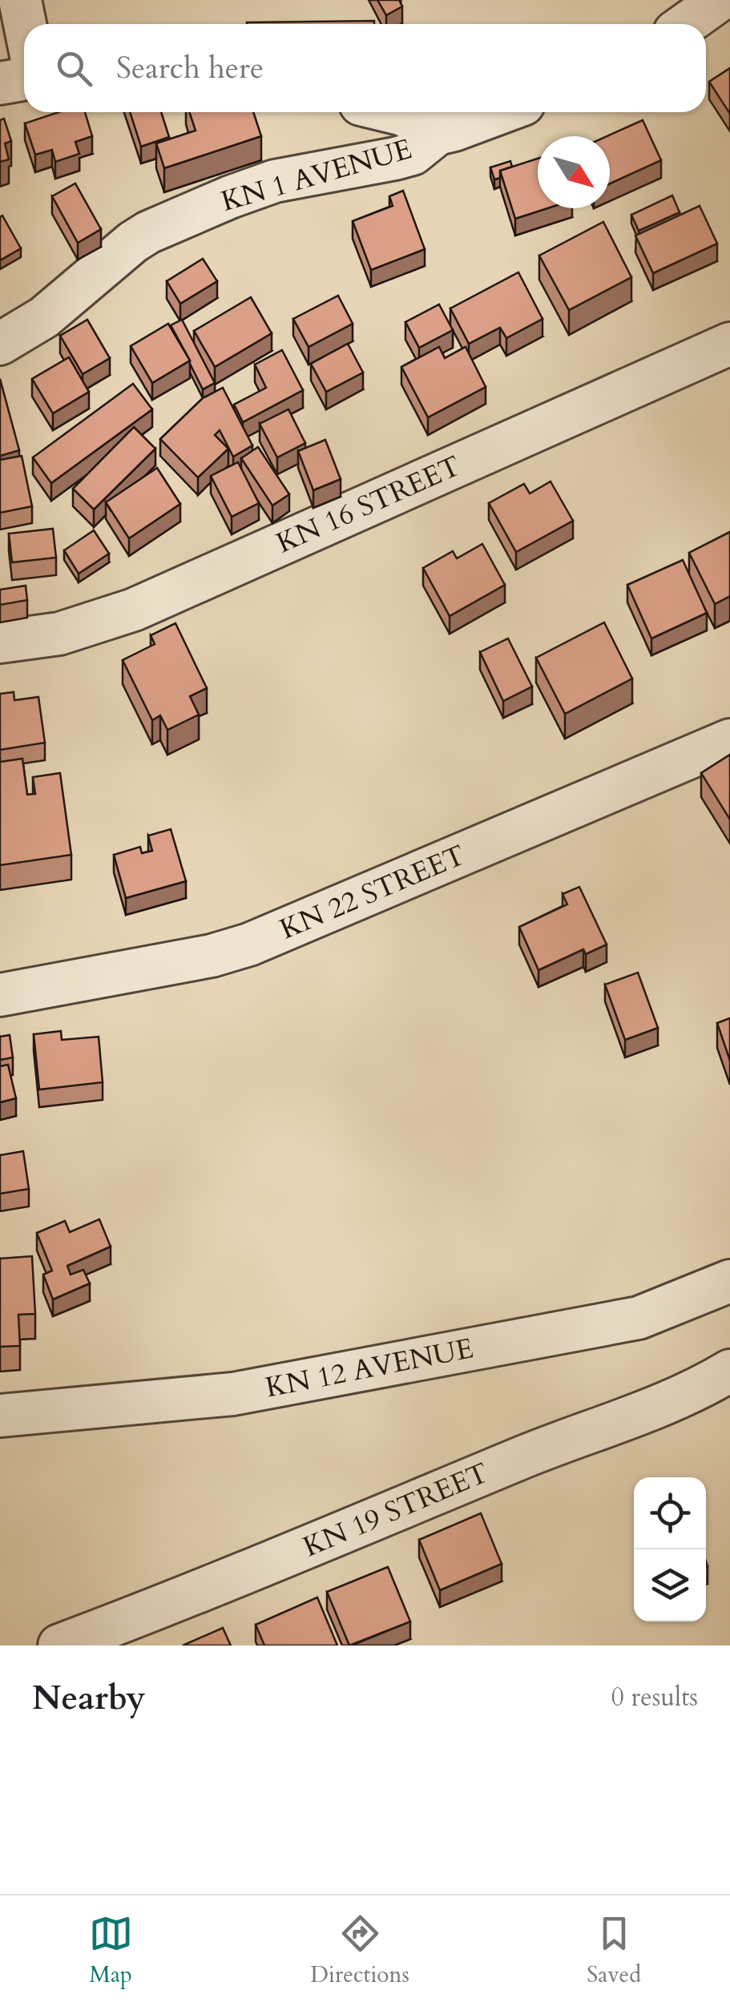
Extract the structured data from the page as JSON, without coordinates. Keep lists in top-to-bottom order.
{
  "streets": {
    "street": [
      "KN 1 AVENUE",
      "KN 16 STREET",
      "KN 22 STREET",
      "KN 12 AVENUE",
      "KN 19 STREET"
    ]
  },
  "north": "bottom right",
  "page": {
    "search": "Search here",
    "heading": ["Nearby", "0 results"],
    "nav": ["Map", "Directions", "Saved"]
  }
}
